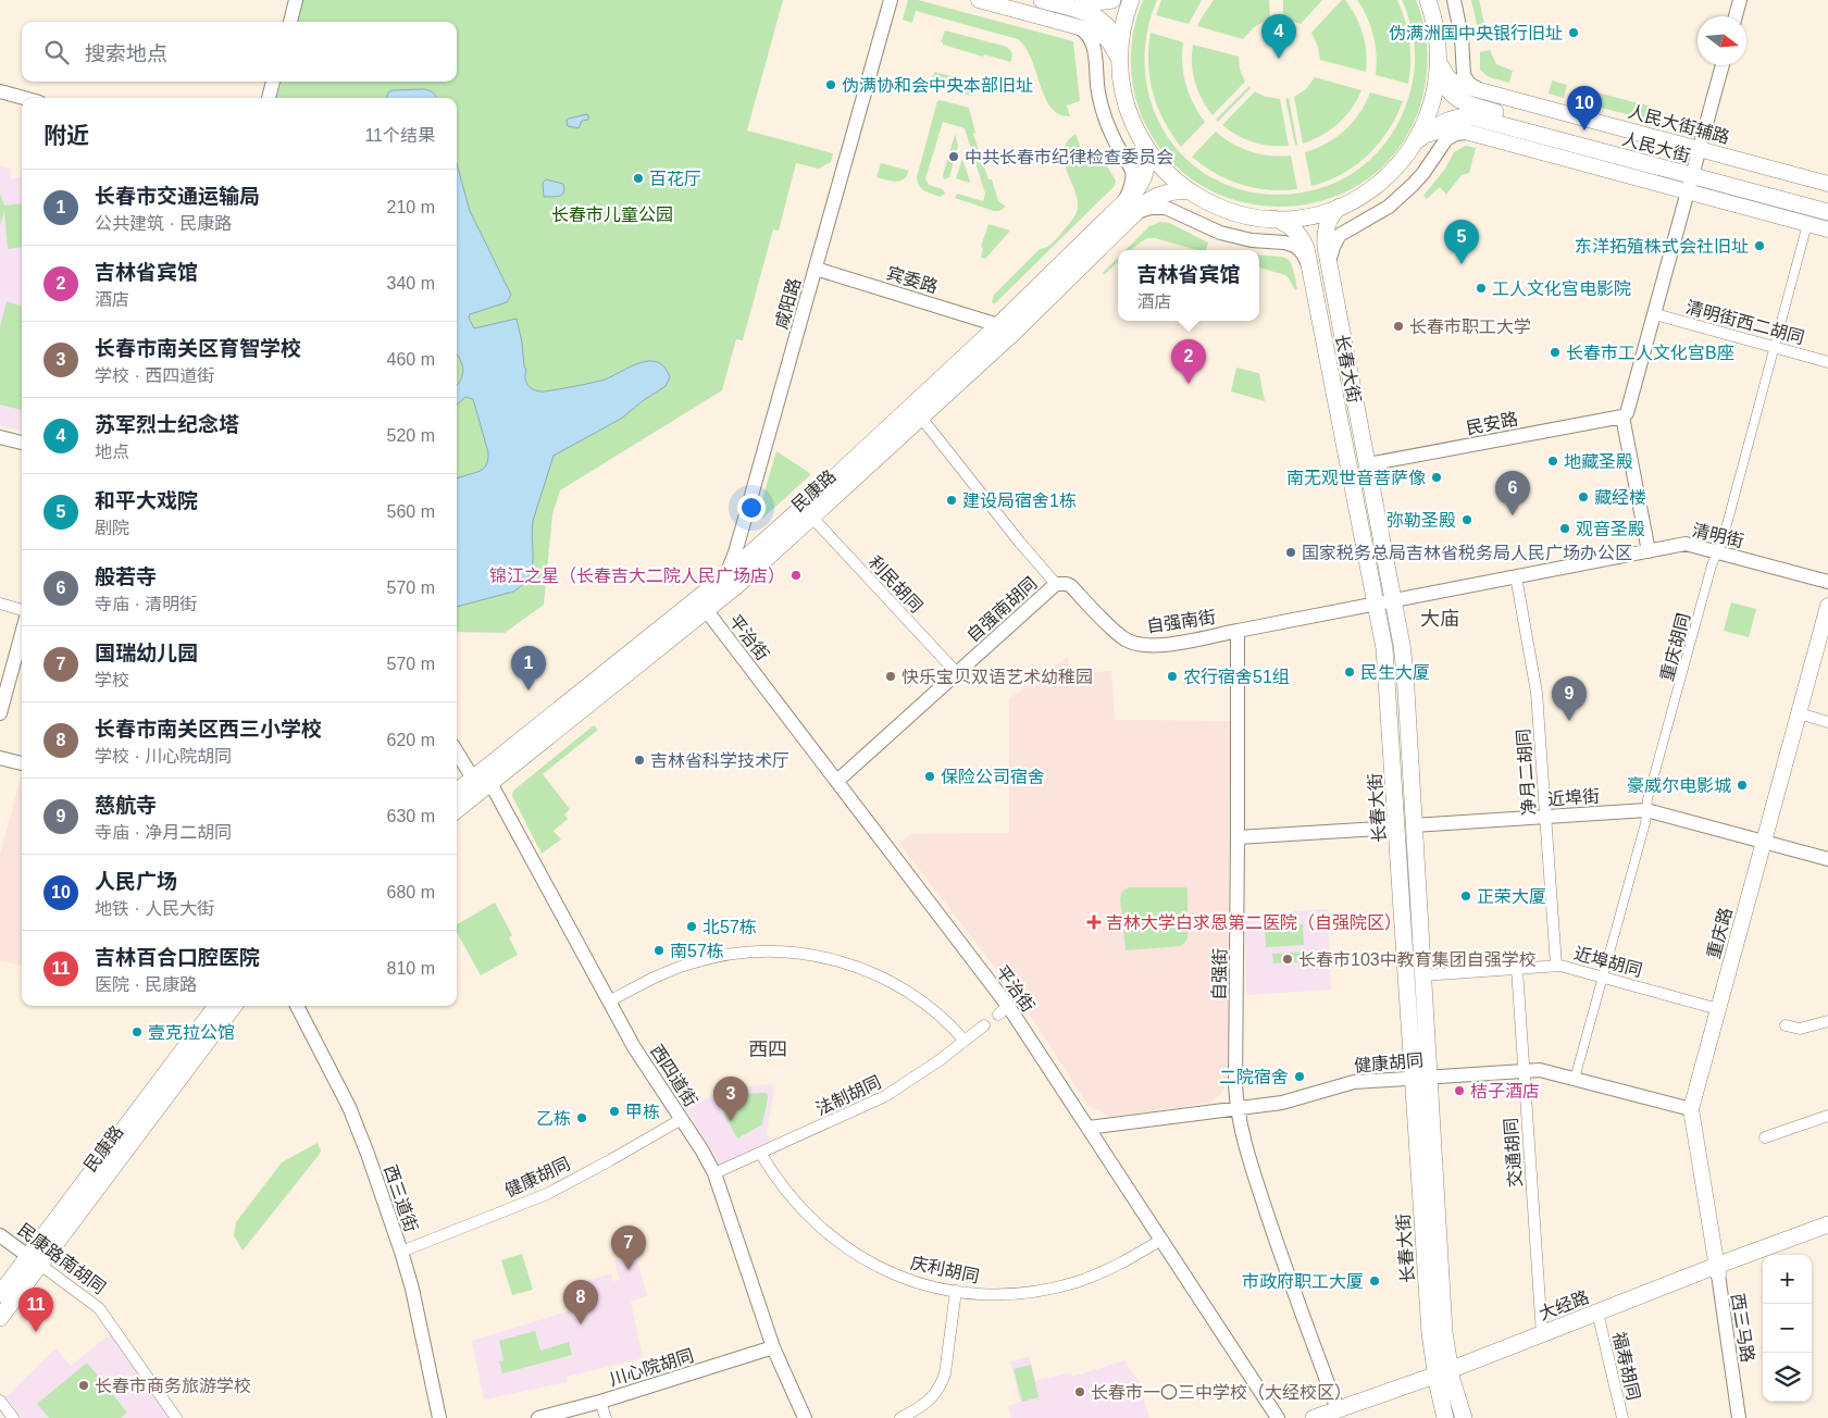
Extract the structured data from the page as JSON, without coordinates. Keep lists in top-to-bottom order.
{
  "streets": {
    "main road": [
      "人民大街辅路",
      "人民大街",
      "长春大街",
      "民康路",
      "重庆路",
      "大经路"
    ],
    "street": [
      "宾委路",
      "咸阳路",
      "清明街西二胡同",
      "民安路",
      "清明街",
      "利民胡同",
      "自强南胡同",
      "自强南街",
      "平治街",
      "重庆胡同",
      "净月二胡同",
      "近埠街",
      "近埠胡同",
      "自强街",
      "健康胡同",
      "西四道街",
      "法制胡同",
      "交通胡同",
      "西三道街",
      "民康路南胡同",
      "庆利胡同",
      "西三马路",
      "福寿胡同",
      "川心院胡同"
    ]
  },
  "crossings": [
    ["人民大街辅路", "人民大街"],
    ["人民大街辅路", "重庆胡同"],
    ["宾委路", "咸阳路"],
    ["宾委路", "民康路"],
    ["咸阳路", "民康路"],
    ["清明街西二胡同", "重庆胡同"],
    ["长春大街", "民安路"],
    ["长春大街", "清明街"],
    ["长春大街", "近埠街"],
    ["长春大街", "近埠胡同"],
    ["长春大街", "健康胡同"],
    ["长春大街", "大经路"],
    ["民康路", "利民胡同"],
    ["民康路", "自强南胡同"],
    ["民康路", "平治街"],
    ["民康路", "西四道街"],
    ["民康路", "民康路南胡同"],
    ["清明街", "重庆胡同"],
    ["清明街", "净月二胡同"],
    ["利民胡同", "自强南胡同"],
    ["自强南胡同", "自强南街"],
    ["自强南胡同", "平治街"],
    ["自强南街", "自强街"],
    ["平治街", "健康胡同"],
    ["平治街", "庆利胡同"],
    ["重庆胡同", "近埠街"],
    ["重庆胡同", "近埠胡同"],
    ["重庆胡同", "健康胡同"],
    ["净月二胡同", "近埠街"],
    ["净月二胡同", "近埠胡同"],
    ["近埠街", "重庆路"],
    ["重庆路", "近埠胡同"],
    ["重庆路", "健康胡同"],
    ["重庆路", "大经路"],
    ["重庆路", "西三马路"],
    ["近埠胡同", "交通胡同"],
    ["自强街", "健康胡同"],
    ["自强街", "大经路"],
    ["健康胡同", "西四道街"],
    ["健康胡同", "交通胡同"],
    ["健康胡同", "西三道街"],
    ["西四道街", "法制胡同"],
    ["西四道街", "川心院胡同"],
    ["法制胡同", "庆利胡同"],
    ["交通胡同", "大经路"],
    ["大经路", "西三马路"],
    ["大经路", "福寿胡同"]
  ],
  "districts": ["大庙", "西四"],
  "parks": ["长春市儿童公园"],
  "places": {
    "other": [
      "伪满洲国中央银行旧址",
      "伪满协和会中央本部旧址",
      "中共长春市纪律检查委员会",
      "百花厅",
      "东洋拓殖株式会社旧址",
      "工人文化宫电影院",
      "长春市职工大学",
      "长春市工人文化宫B座",
      "地藏圣殿",
      "南无观世音菩萨像",
      "藏经楼",
      "建设局宿舍1栋",
      "弥勒圣殿",
      "观音圣殿",
      "国家税务总局吉林省税务局人民广场办公区",
      "锦江之星（长春吉大二院人民广场店）",
      "民生大厦",
      "快乐宝贝双语艺术幼稚园",
      "农行宿舍51组",
      "吉林省科学技术厅",
      "保险公司宿舍",
      "豪威尔电影城",
      "正荣大厦",
      "北57栋",
      "南57栋",
      "长春市103中教育集团自强学校",
      "壹克拉公馆",
      "二院宿舍",
      "桔子酒店",
      "甲栋",
      "乙栋",
      "市政府职工大厦",
      "长春市商务旅游学校",
      "长春市一〇三中学校（大经校区）"
    ],
    "health": ["吉林大学白求恩第二医院（自强院区）"]
  },
  "north": "right",
  "page": {
    "pins": [
      "4",
      "10",
      "5",
      "2",
      "6",
      "1",
      "9",
      "3",
      "7",
      "8",
      "11"
    ],
    "search": "搜索地点",
    "heading": ["附近", "11个结果"],
    "list": [
      {
        "mark": "1",
        "name": "长春市交通运输局",
        "note": "公共建筑 · 民康路",
        "value": "210 m"
      },
      {
        "mark": "2",
        "name": "吉林省宾馆",
        "note": "酒店",
        "value": "340 m"
      },
      {
        "mark": "3",
        "name": "长春市南关区育智学校",
        "note": "学校 · 西四道街",
        "value": "460 m"
      },
      {
        "mark": "4",
        "name": "苏军烈士纪念塔",
        "note": "地点",
        "value": "520 m"
      },
      {
        "mark": "5",
        "name": "和平大戏院",
        "note": "剧院",
        "value": "560 m"
      },
      {
        "mark": "6",
        "name": "般若寺",
        "note": "寺庙 · 清明街",
        "value": "570 m"
      },
      {
        "mark": "7",
        "name": "国瑞幼儿园",
        "note": "学校",
        "value": "570 m"
      },
      {
        "mark": "8",
        "name": "长春市南关区西三小学校",
        "note": "学校 · 川心院胡同",
        "value": "620 m"
      },
      {
        "mark": "9",
        "name": "慈航寺",
        "note": "寺庙 · 净月二胡同",
        "value": "630 m"
      },
      {
        "mark": "10",
        "name": "人民广场",
        "note": "地铁 · 人民大街",
        "value": "680 m"
      },
      {
        "mark": "11",
        "name": "吉林百合口腔医院",
        "note": "医院 · 民康路",
        "value": "810 m"
      }
    ],
    "popup": ["吉林省宾馆", "酒店"],
    "map_buttons": ["+", "−"]
  }
}
